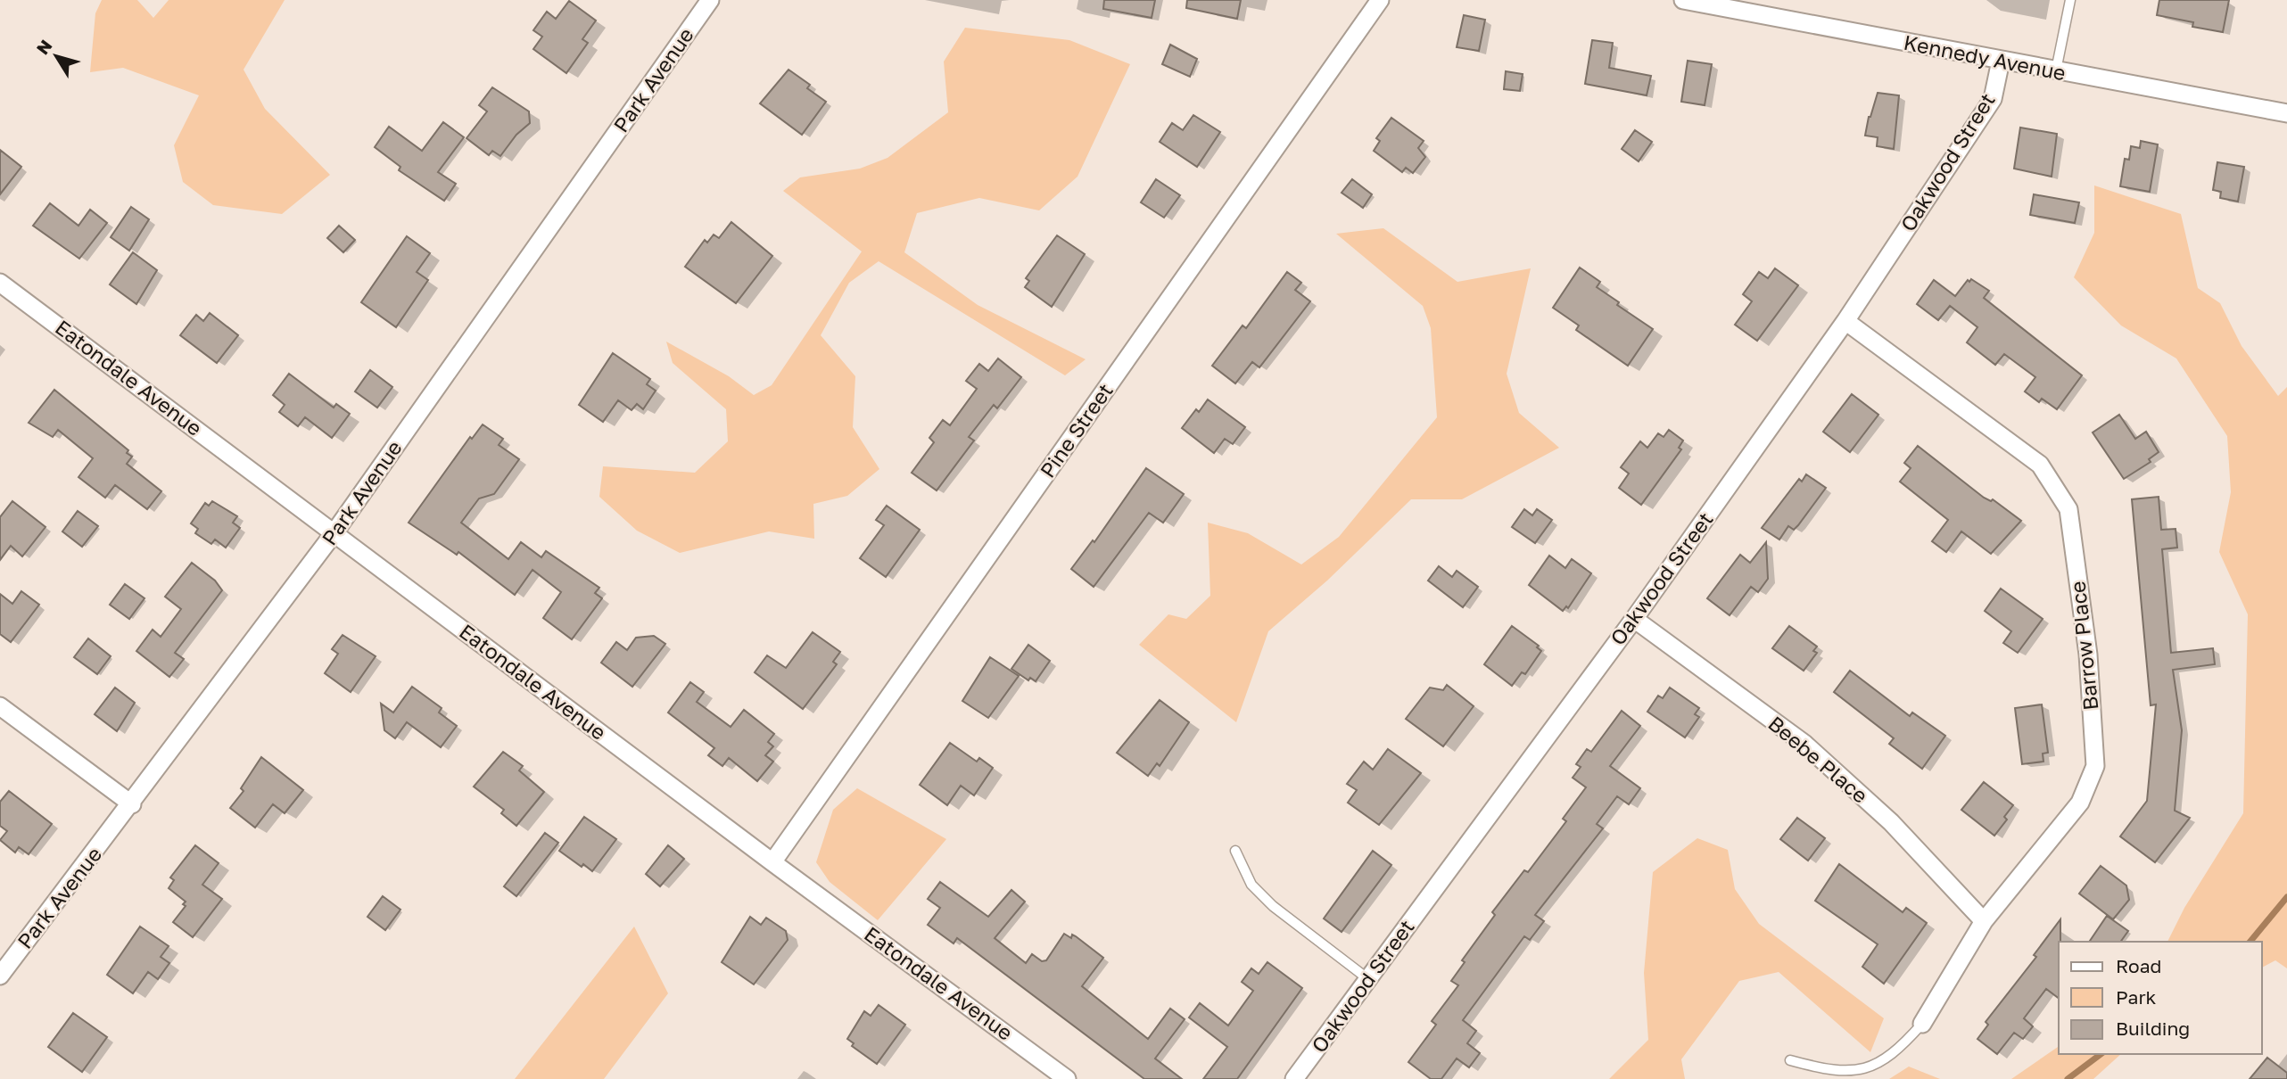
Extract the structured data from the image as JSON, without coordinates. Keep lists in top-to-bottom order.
{
  "streets": {
    "street": [
      "Kennedy Avenue",
      "Park Avenue",
      "Oakwood Street",
      "Eatondale Avenue",
      "Pine Street",
      "Barrow Place",
      "Beebe Place"
    ]
  },
  "crossings": [
    ["Kennedy Avenue", "Oakwood Street"],
    ["Park Avenue", "Eatondale Avenue"],
    ["Oakwood Street", "Barrow Place"],
    ["Oakwood Street", "Beebe Place"],
    ["Eatondale Avenue", "Pine Street"],
    ["Barrow Place", "Beebe Place"]
  ],
  "legend": ["Road", "Park", "Building"],
  "north": "top left"
}
